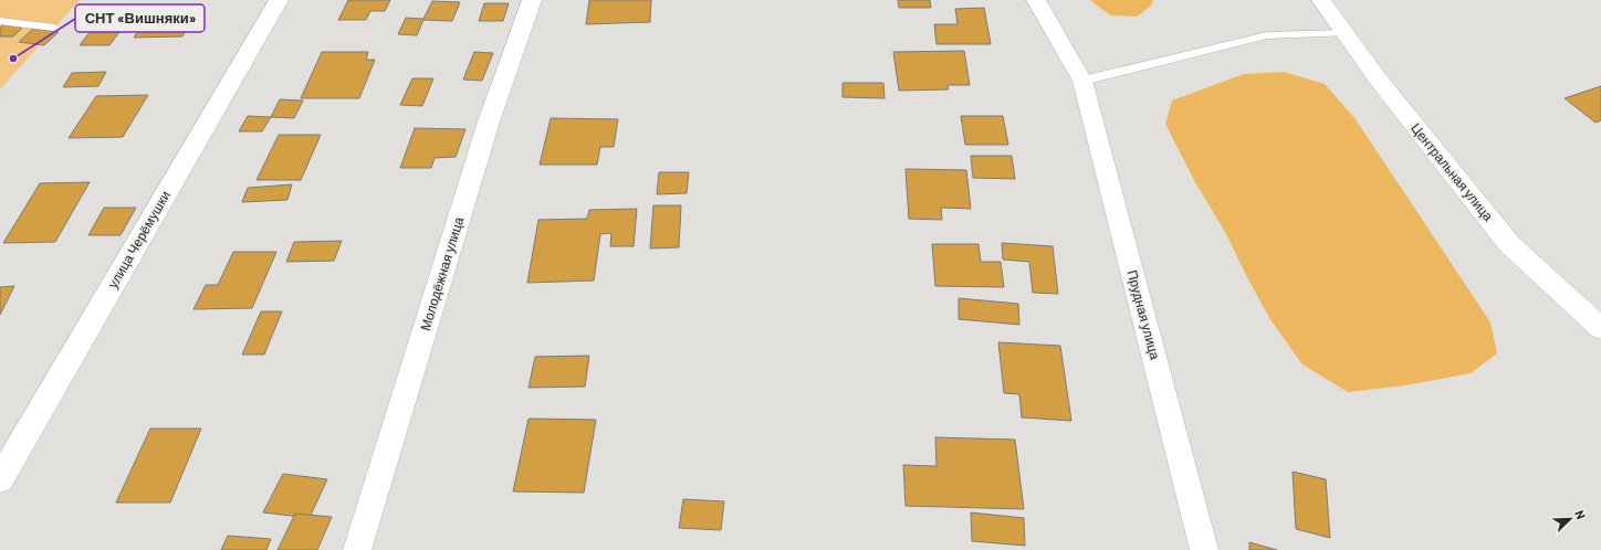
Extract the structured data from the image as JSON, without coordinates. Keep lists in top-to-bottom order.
{
  "streets": {
    "street": [
      "Центральная улица",
      "улица Черёмушки",
      "Молодёжная улица",
      "Прудная улица"
    ]
  },
  "places": ["СНТ «Вишняки»"],
  "north": "top right"
}
